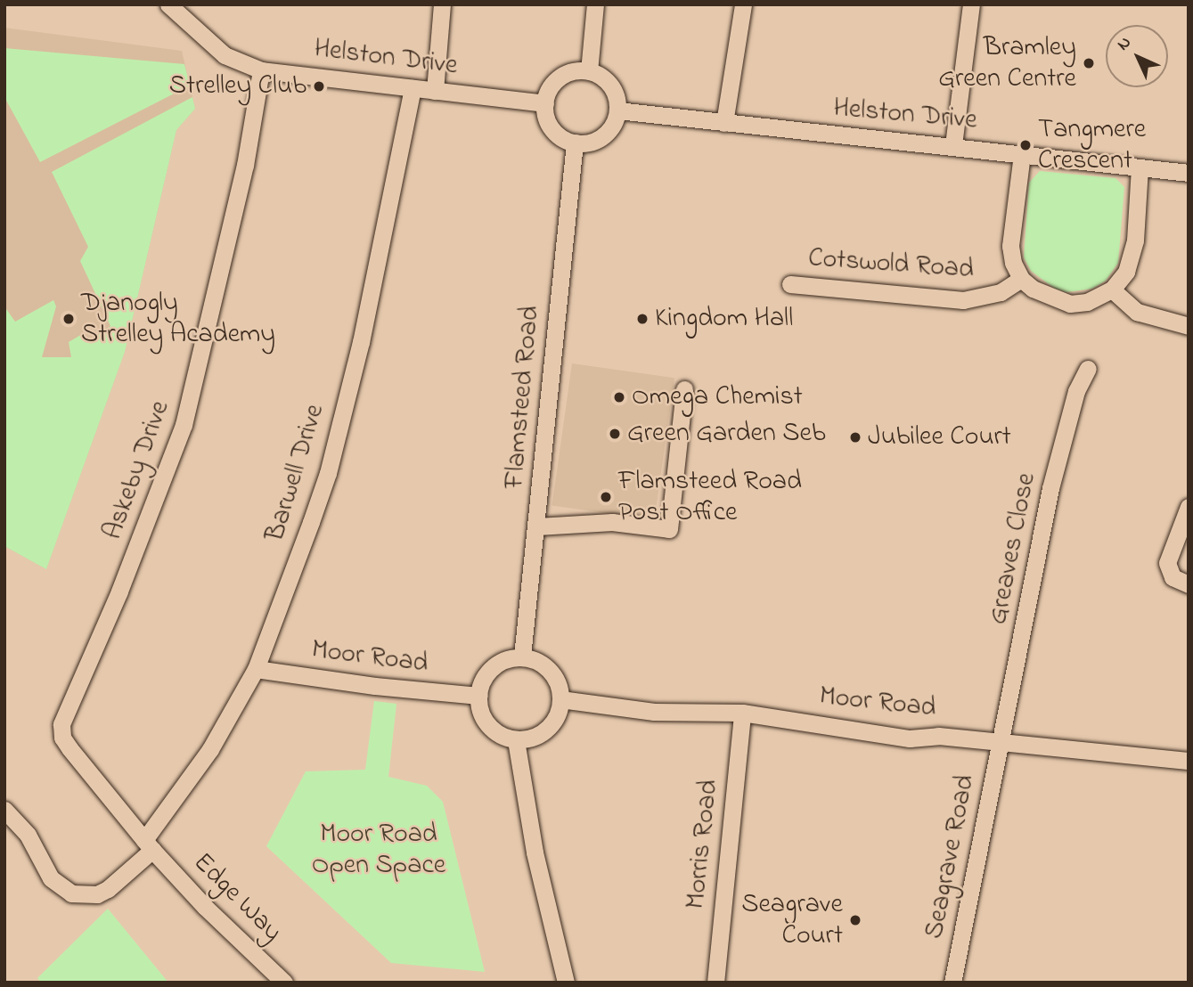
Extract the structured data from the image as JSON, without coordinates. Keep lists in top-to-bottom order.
{
  "streets": {
    "street": [
      "Helston Drive",
      "Cotswold Road",
      "Flamsteed Road",
      "Askeby Drive",
      "Barwell Drive",
      "Greaves Close",
      "Moor Road",
      "Morris Road",
      "Seagrave Road",
      "Edge Way"
    ]
  },
  "crossings": [
    ["Helston Drive", "Cotswold Road"],
    ["Helston Drive", "Flamsteed Road"],
    ["Helston Drive", "Askeby Drive"],
    ["Helston Drive", "Barwell Drive"],
    ["Flamsteed Road", "Moor Road"],
    ["Askeby Drive", "Barwell Drive"],
    ["Askeby Drive", "Edge Way"],
    ["Barwell Drive", "Moor Road"],
    ["Barwell Drive", "Edge Way"],
    ["Greaves Close", "Moor Road"],
    ["Greaves Close", "Seagrave Road"],
    ["Moor Road", "Morris Road"],
    ["Moor Road", "Seagrave Road"]
  ],
  "parks": ["Moor Road Open Space"],
  "places": [
    "Bramley Green Centre",
    "Strelley Club",
    "Tangmere Crescent",
    "Djanogly Strelley Academy",
    "Kingdom Hall",
    "Omega Chemist",
    "Green Garden Seb",
    "Jubilee Court",
    "Flamsteed Road Post Office",
    "Seagrave Court"
  ],
  "north": "top left"
}
